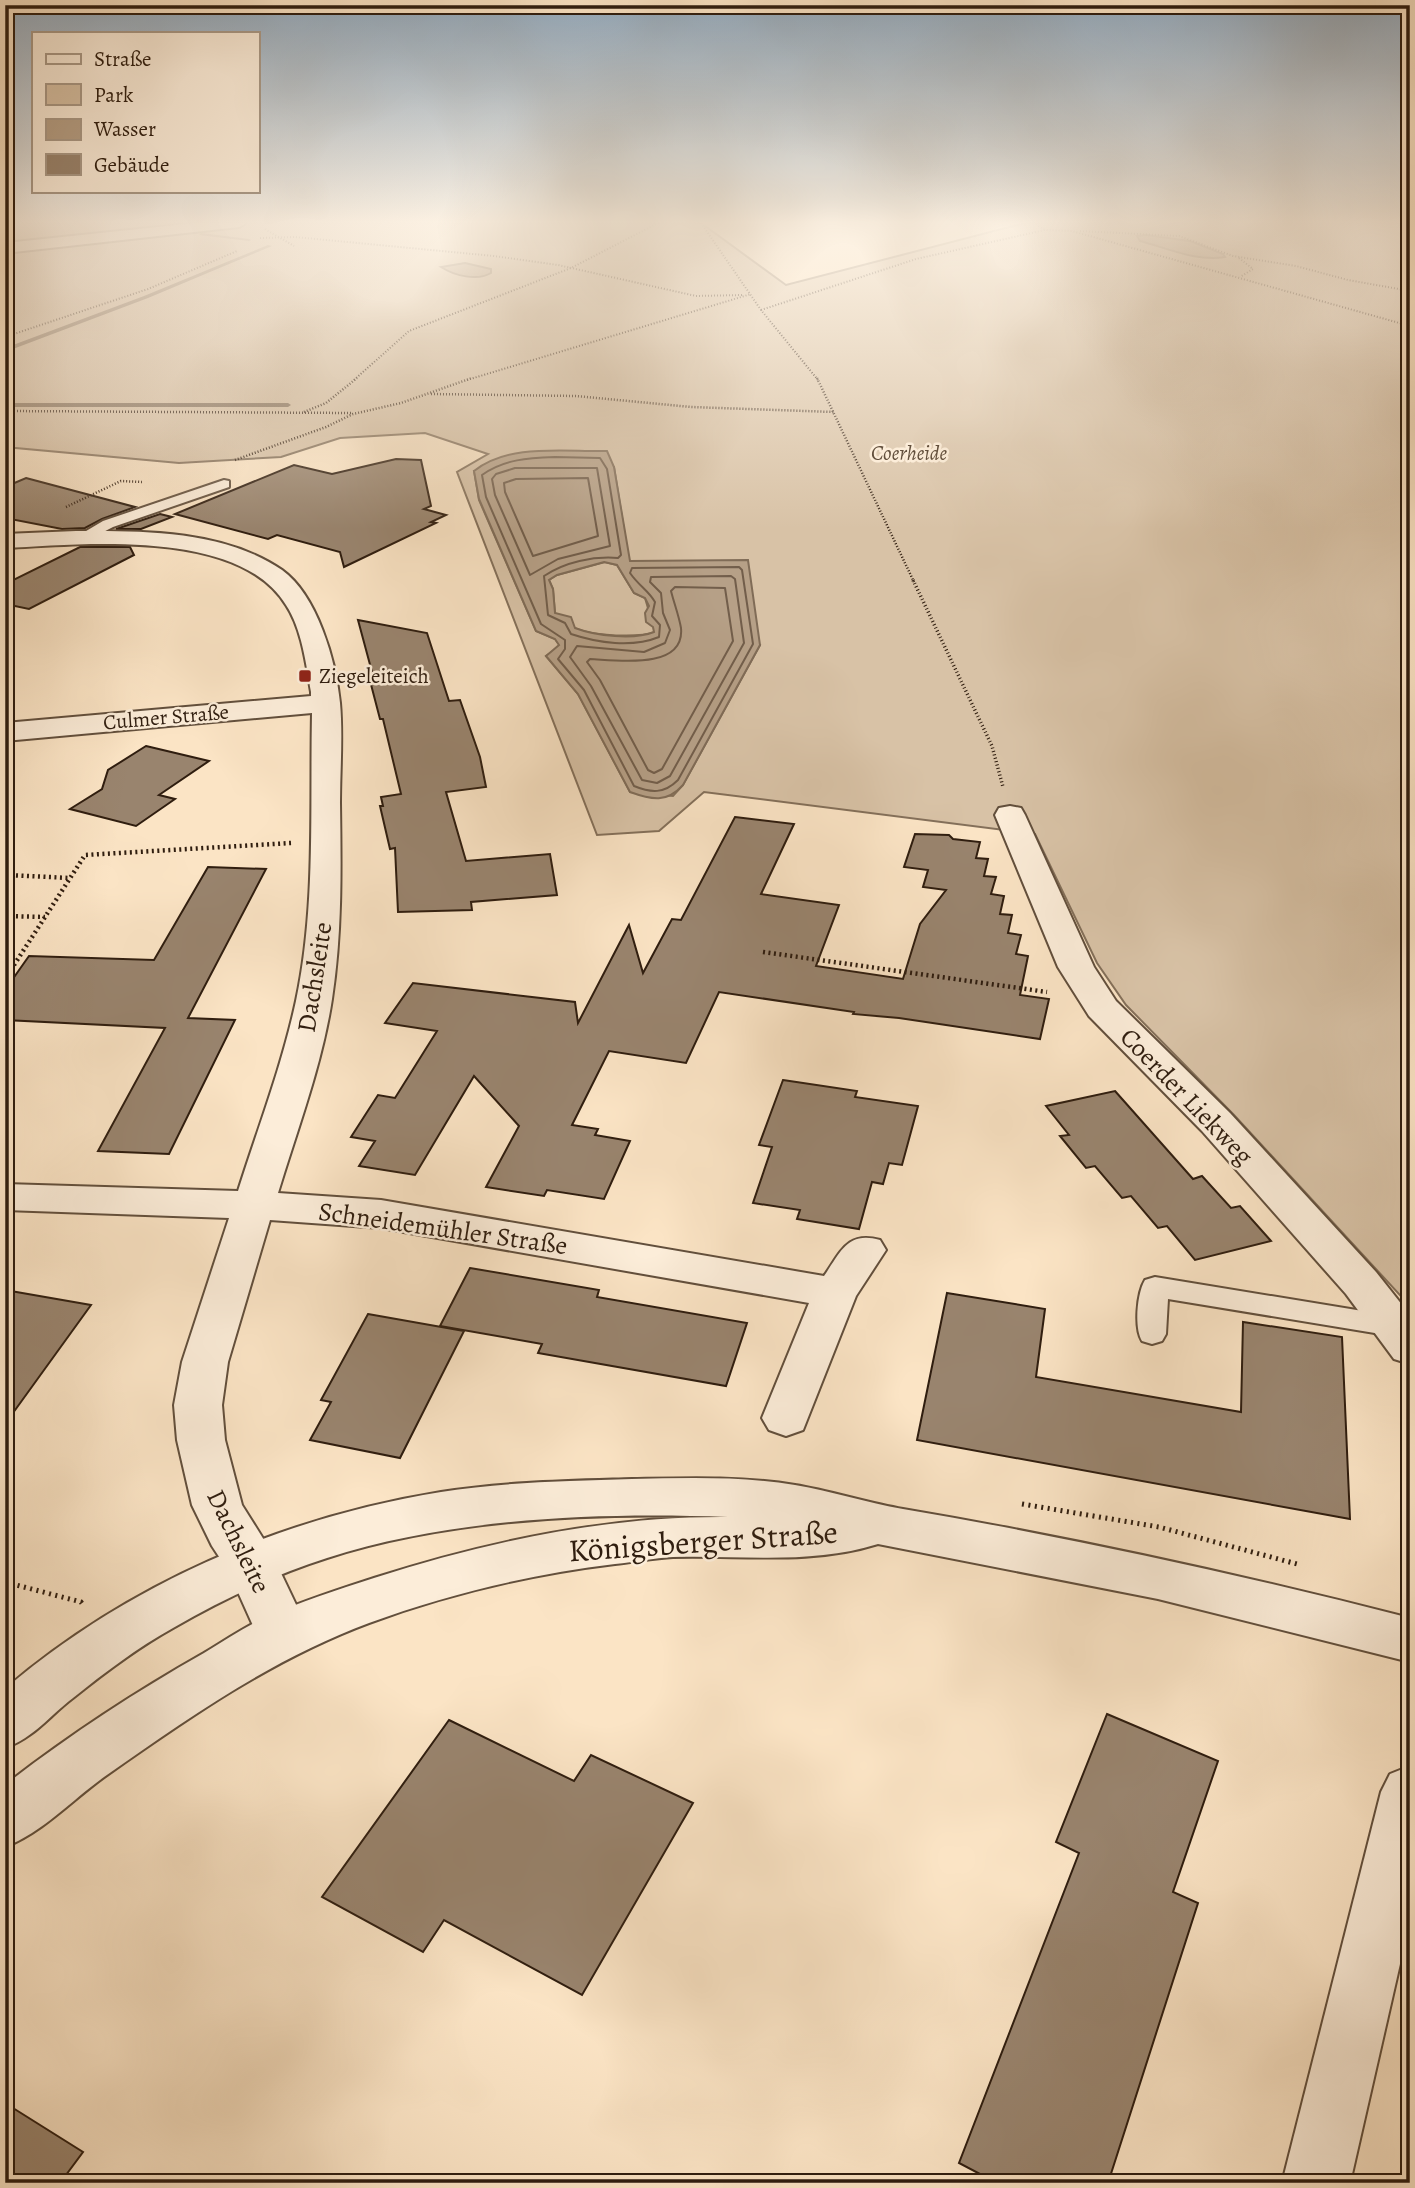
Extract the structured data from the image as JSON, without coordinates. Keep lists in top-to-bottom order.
{
  "streets": {
    "street": [
      "Culmer Straße",
      "Dachsleite",
      "Coerder Liekweg",
      "Schneidemühler Straße",
      "Königsberger Straße"
    ]
  },
  "crossings": [
    ["Culmer Straße", "Dachsleite"],
    ["Dachsleite", "Schneidemühler Straße"],
    ["Dachsleite", "Königsberger Straße"]
  ],
  "parks": ["Coerheide"],
  "places": {
    "transit": ["Ziegeleiteich"]
  },
  "legend": [
    "Straße",
    "Park",
    "Wasser",
    "Gebäude"
  ]
}
